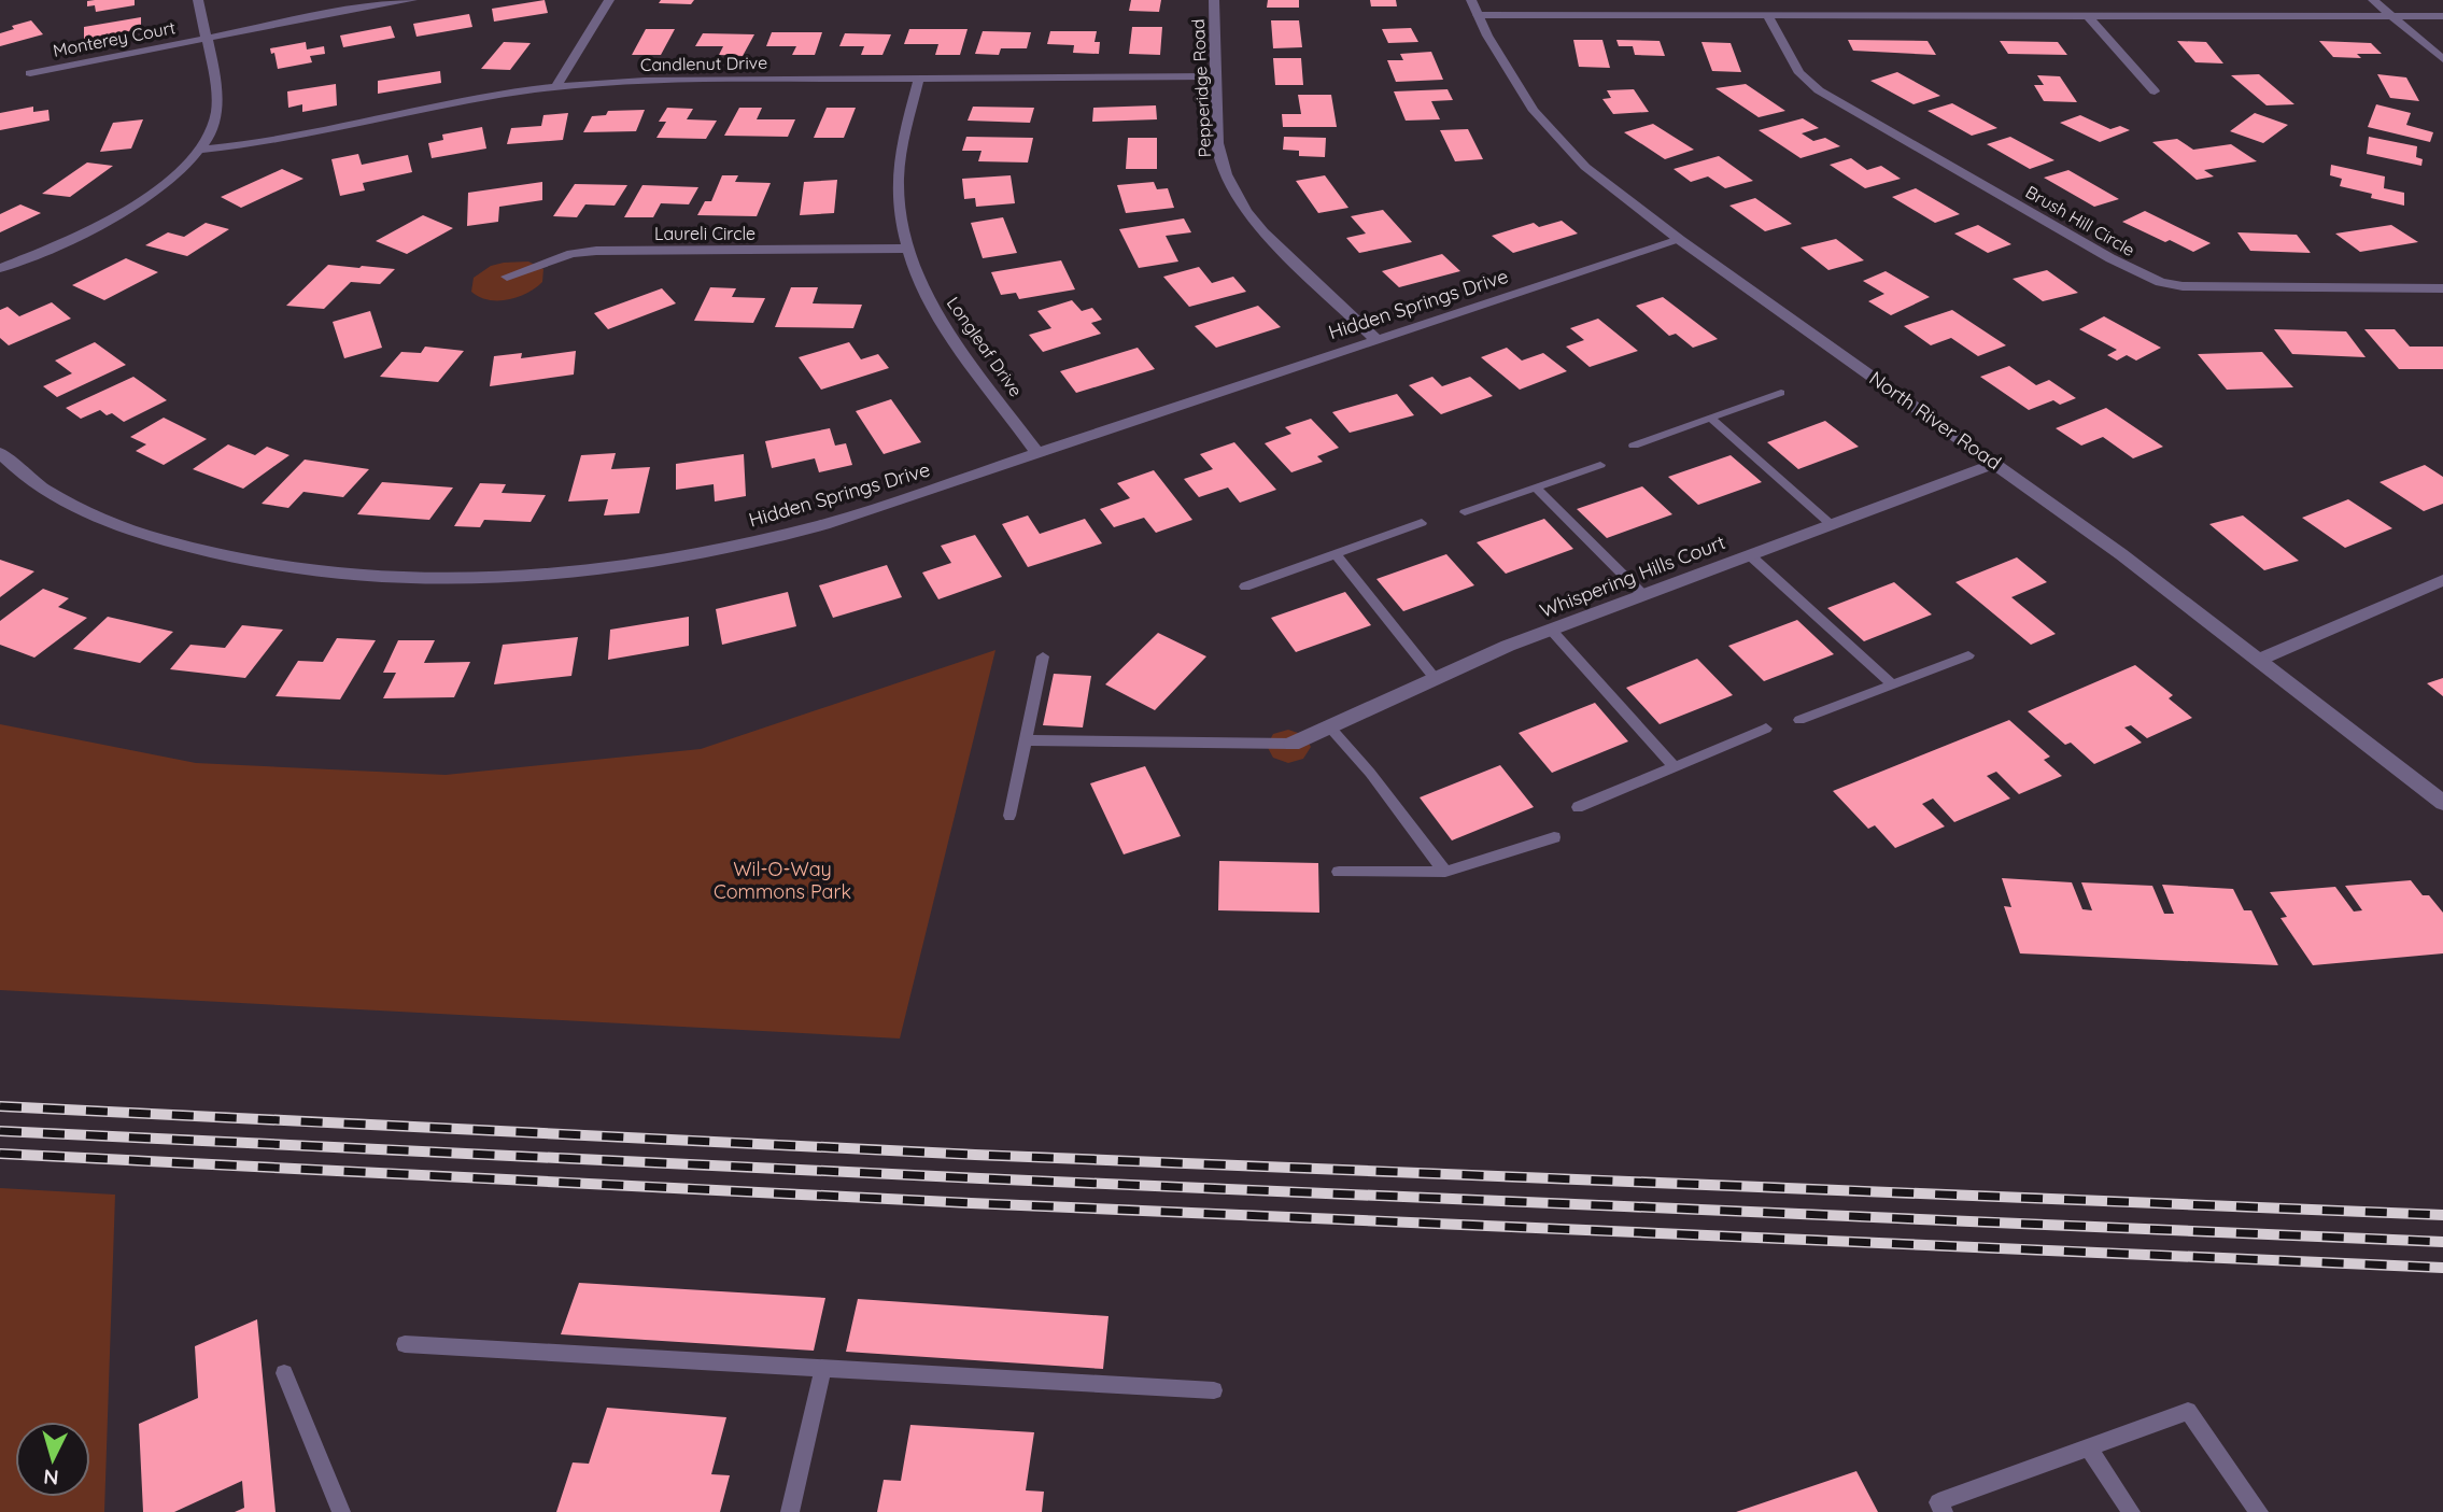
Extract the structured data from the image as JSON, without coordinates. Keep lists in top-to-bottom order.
{
  "streets": {
    "street": [
      "Monterey Court",
      "Candlenut Drive",
      "Pepperidge Road",
      "Brush Hill Circle",
      "Laureli Circle",
      "Hidden Springs Drive",
      "Longleaf Drive",
      "North River Road",
      "Whispering Hills Court"
    ]
  },
  "crossings": [
    ["Candlenut Drive", "Pepperidge Road"],
    ["Candlenut Drive", "Longleaf Drive"],
    ["Pepperidge Road", "Hidden Springs Drive"],
    ["Laureli Circle", "Longleaf Drive"],
    ["Hidden Springs Drive", "Longleaf Drive"],
    ["Hidden Springs Drive", "North River Road"],
    ["North River Road", "Whispering Hills Court"]
  ],
  "parks": ["Wil-O-Way Commons Park"],
  "north": "bottom"
}
